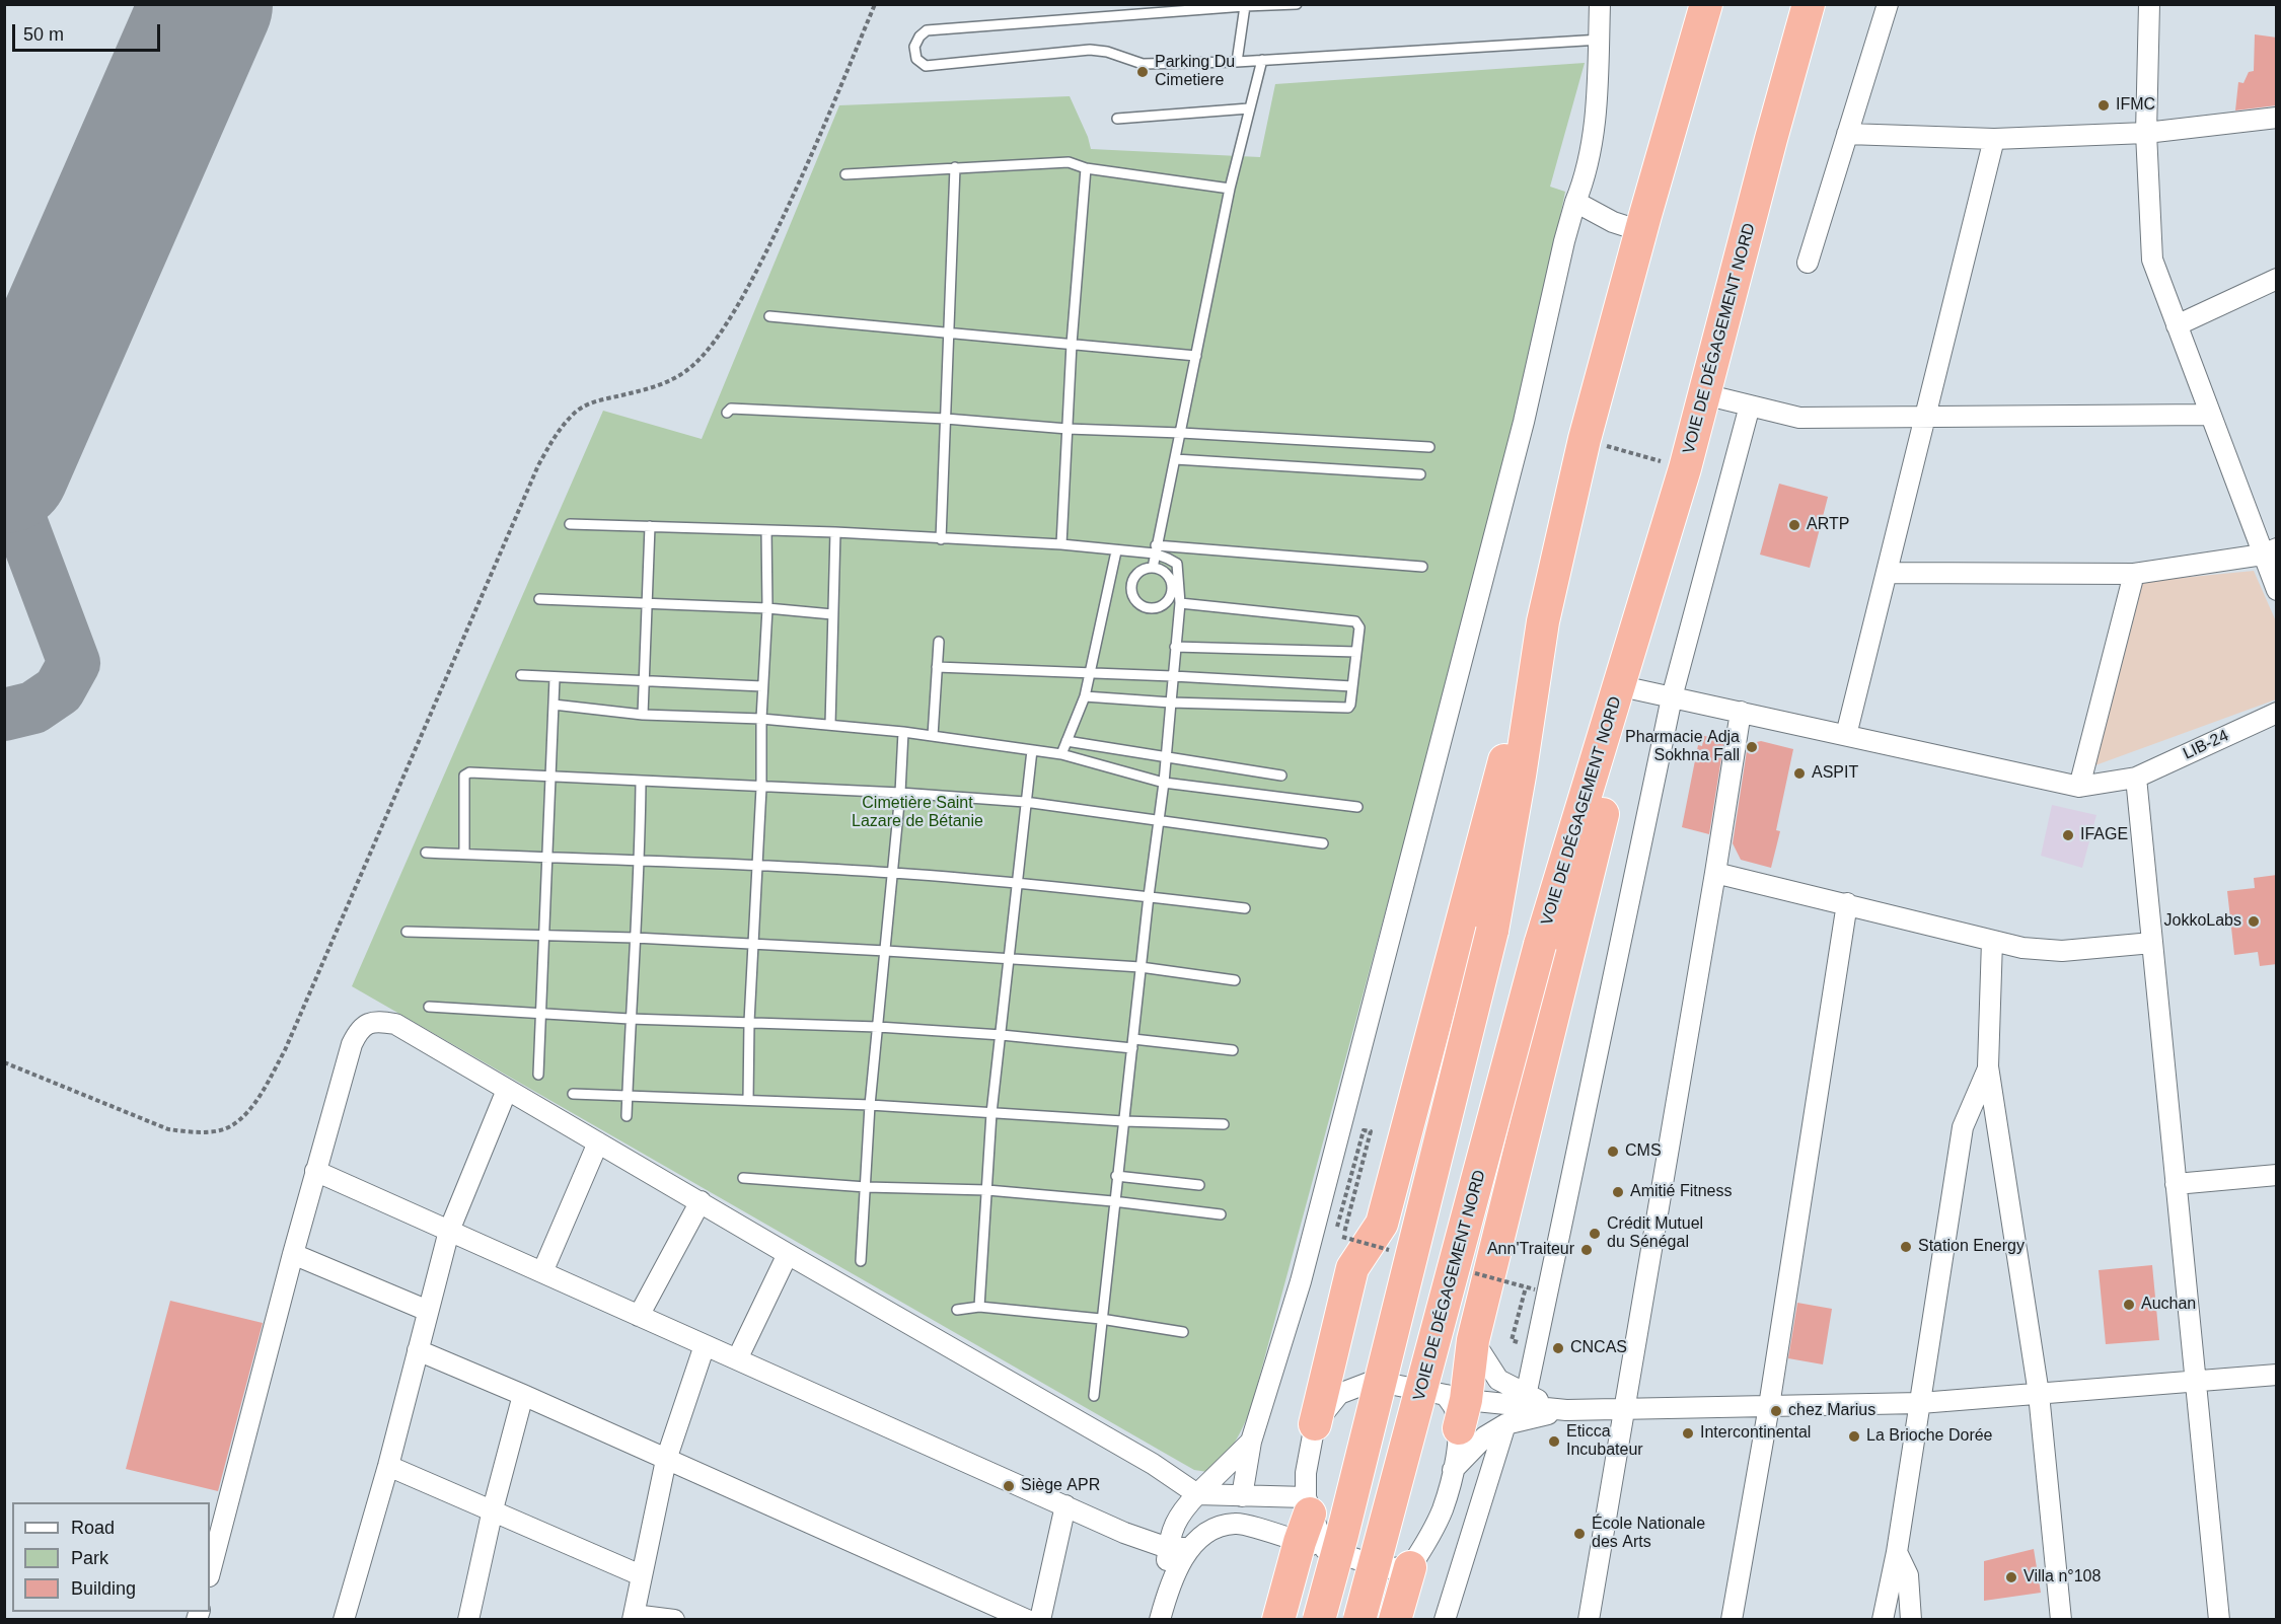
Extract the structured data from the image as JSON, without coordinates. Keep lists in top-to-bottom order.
{
  "streets": {
    "highway": ["VOIE DE DÉGAGEMENT NORD"],
    "street": ["LIB-24"]
  },
  "parks": ["Cimetière Saint Lazare de Bétanie"],
  "places": [
    "Parking Du Cimetiere",
    "IFMC",
    "ARTP",
    "Pharmacie Adja Sokhna Fall",
    "ASPIT",
    "IFAGE",
    "JokkoLabs",
    "CMS",
    "Amitié Fitness",
    "Crédit Mutuel du Sénégal",
    "Station Energy",
    "Ann'Traiteur",
    "Auchan",
    "CNCAS",
    "chez Marius",
    "Intercontinental",
    "La Brioche Dorée",
    "Eticca Incubateur",
    "Siège APR",
    "École Nationale des Arts",
    "Villa n°108"
  ],
  "legend": ["Road", "Park", "Building"],
  "scale_bar": "50 m"
}
